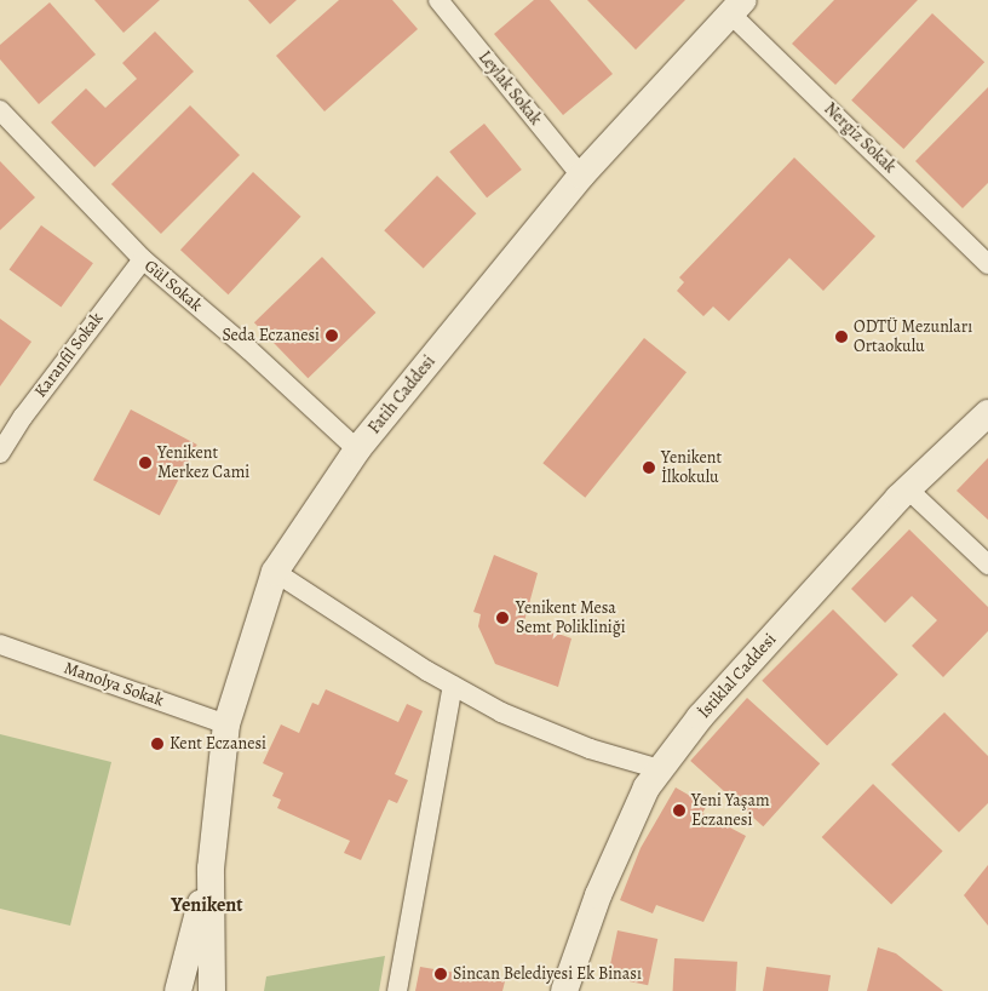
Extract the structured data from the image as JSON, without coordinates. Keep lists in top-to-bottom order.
{
  "streets": {
    "street": [
      "Leylak Sokak",
      "Nergiz Sokak",
      "Gül Sokak",
      "Karanfil Sokak",
      "Fatih Caddesi",
      "İstiklal Caddesi",
      "Manolya Sokak"
    ]
  },
  "crossings": [
    ["Leylak Sokak", "Fatih Caddesi"],
    ["Nergiz Sokak", "Fatih Caddesi"],
    ["Gül Sokak", "Karanfil Sokak"],
    ["Gül Sokak", "Fatih Caddesi"],
    ["Fatih Caddesi", "Manolya Sokak"]
  ],
  "districts": ["Yenikent"],
  "places": [
    "Seda Eczanesi",
    "ODTÜ Mezunları Ortaokulu",
    "Yenikent Merkez Cami",
    "Yenikent İlkokulu",
    "Yenikent Mesa Semt Polikliniği",
    "Kent Eczanesi",
    "Yeni Yaşam Eczanesi",
    "Sincan Belediyesi Ek Binası"
  ]
}
